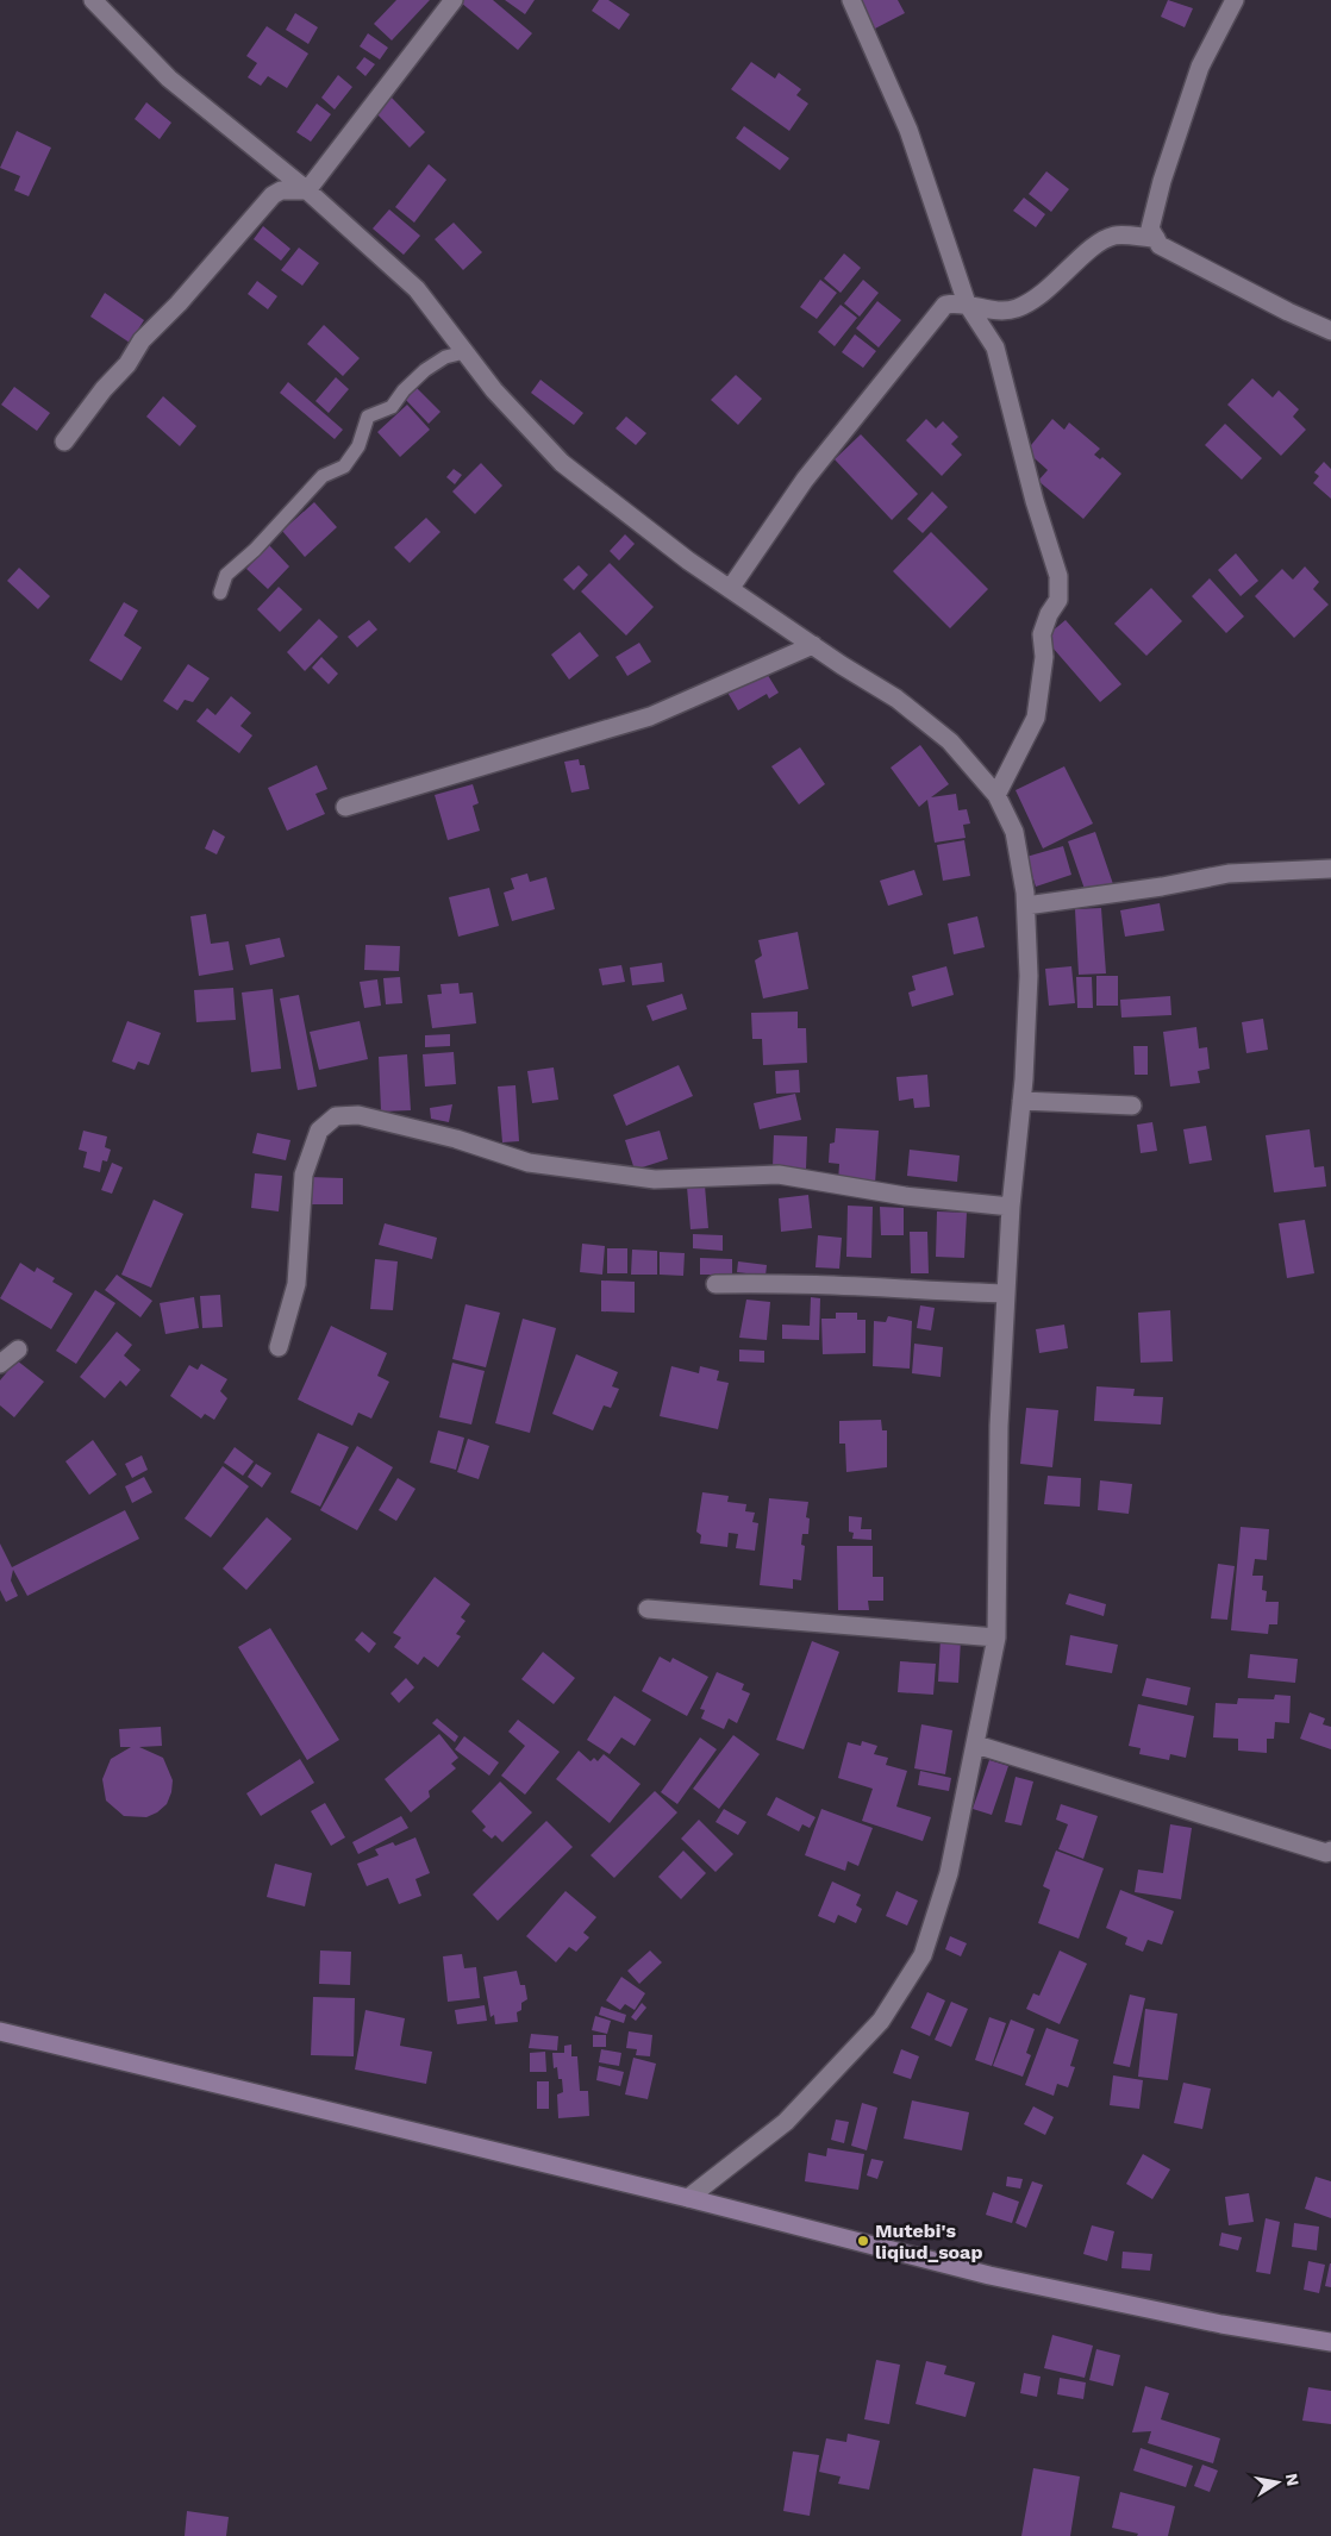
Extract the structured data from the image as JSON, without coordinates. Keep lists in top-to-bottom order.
{
  "places": ["Mutebi's liqiud_soap"],
  "north": "right"
}
